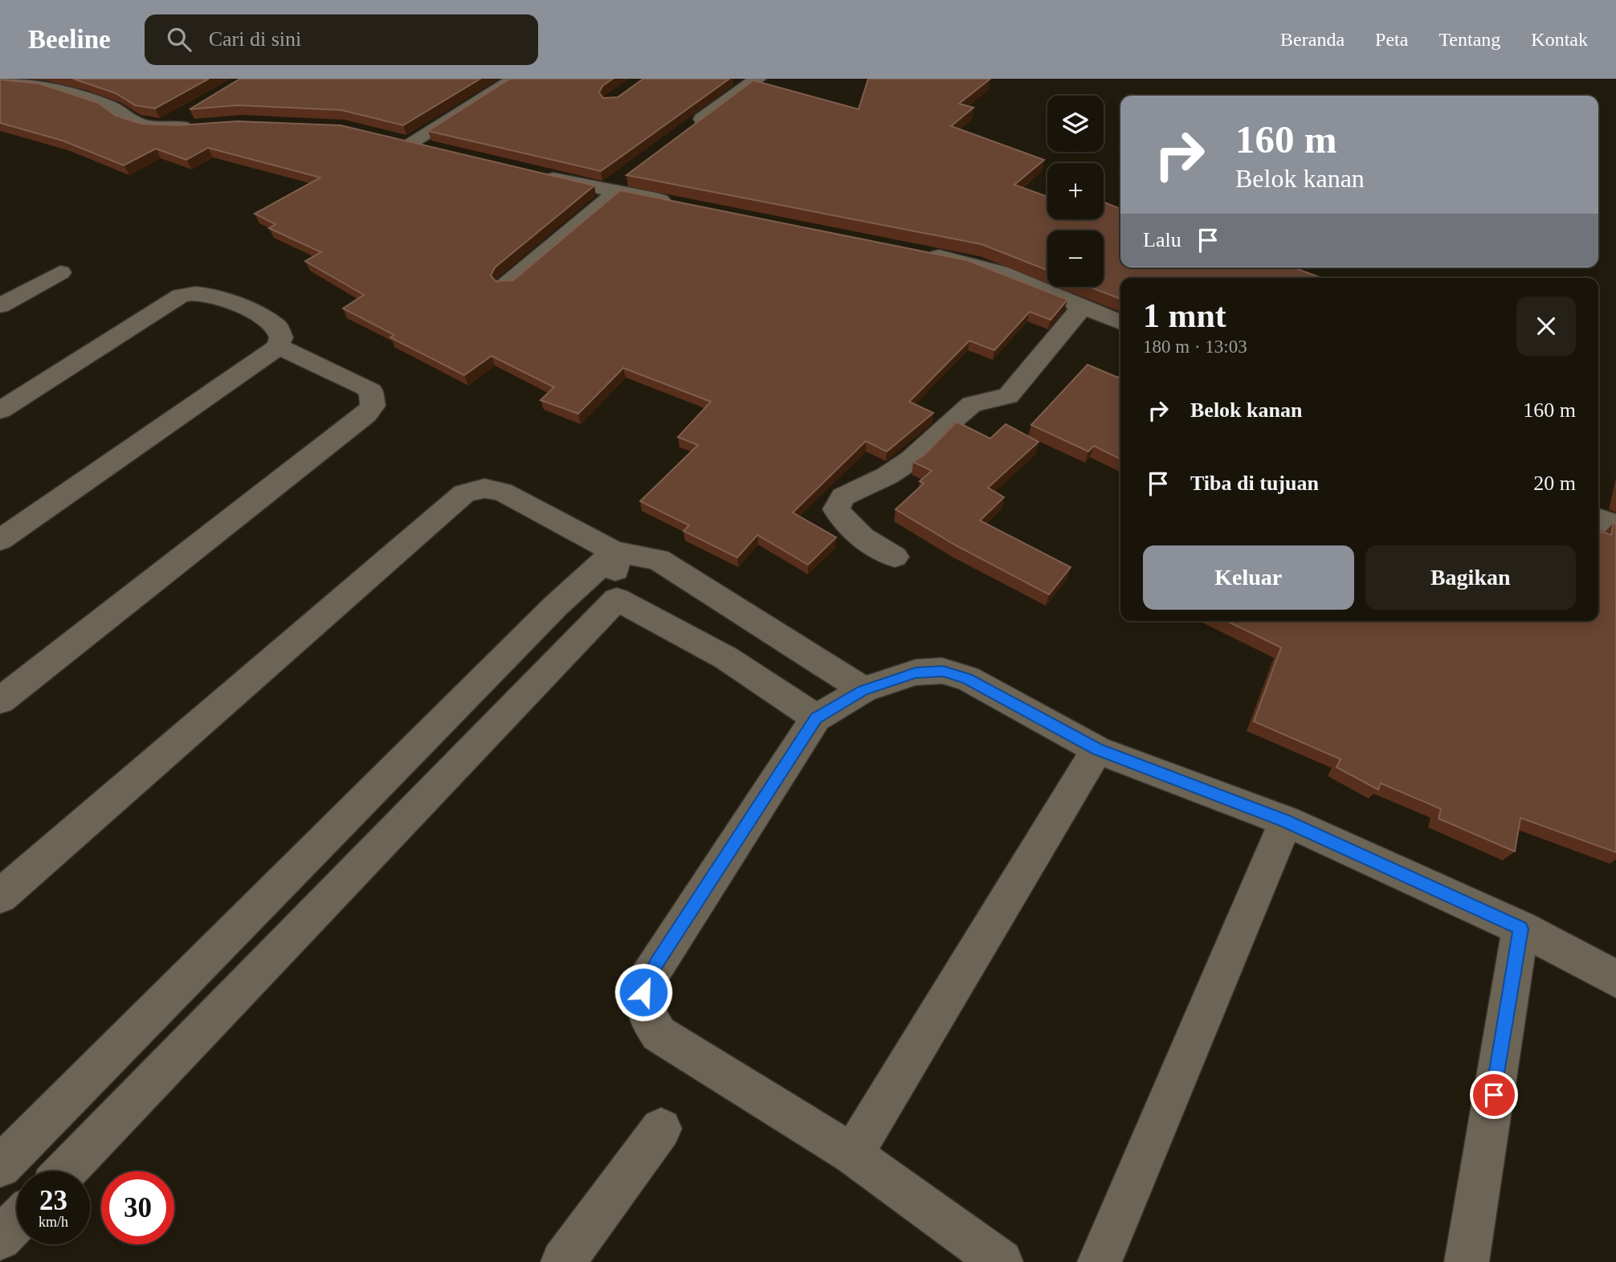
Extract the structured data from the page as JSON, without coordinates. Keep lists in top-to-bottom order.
{
  "page": {
    "header": "Beeline",
    "search": "Cari di sini",
    "nav": [
      "Beranda",
      "Peta",
      "Tentang",
      "Kontak"
    ],
    "map_buttons": ["+", "−"],
    "turn": ["160 m", "Belok kanan"],
    "then": "Lalu",
    "heading": ["1 mnt", "180 m · 13:03"],
    "list": [
      {
        "name": "Belok kanan",
        "value": "160 m"
      },
      {
        "name": "Tiba di tujuan",
        "value": "20 m"
      }
    ],
    "buttons": ["Keluar", "Bagikan"],
    "speed": "23 km/h",
    "limit": "30"
  }
}
